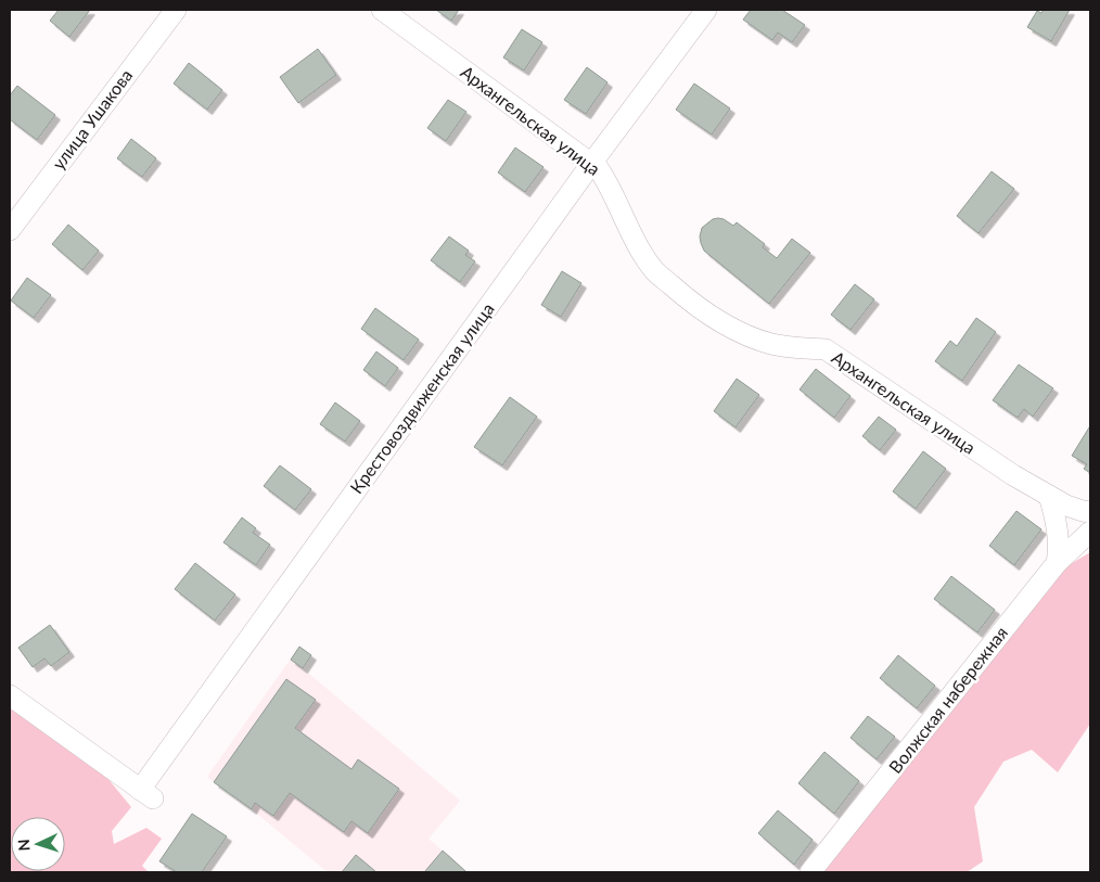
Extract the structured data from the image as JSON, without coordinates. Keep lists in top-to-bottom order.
{
  "streets": {
    "street": [
      "улица Ушакова",
      "Архангельская улица",
      "Крестовоздвиженская улица",
      "Волжская набережная"
    ]
  },
  "crossings": [
    ["Архангельская улица", "Крестовоздвиженская улица"]
  ],
  "north": "left"
}
